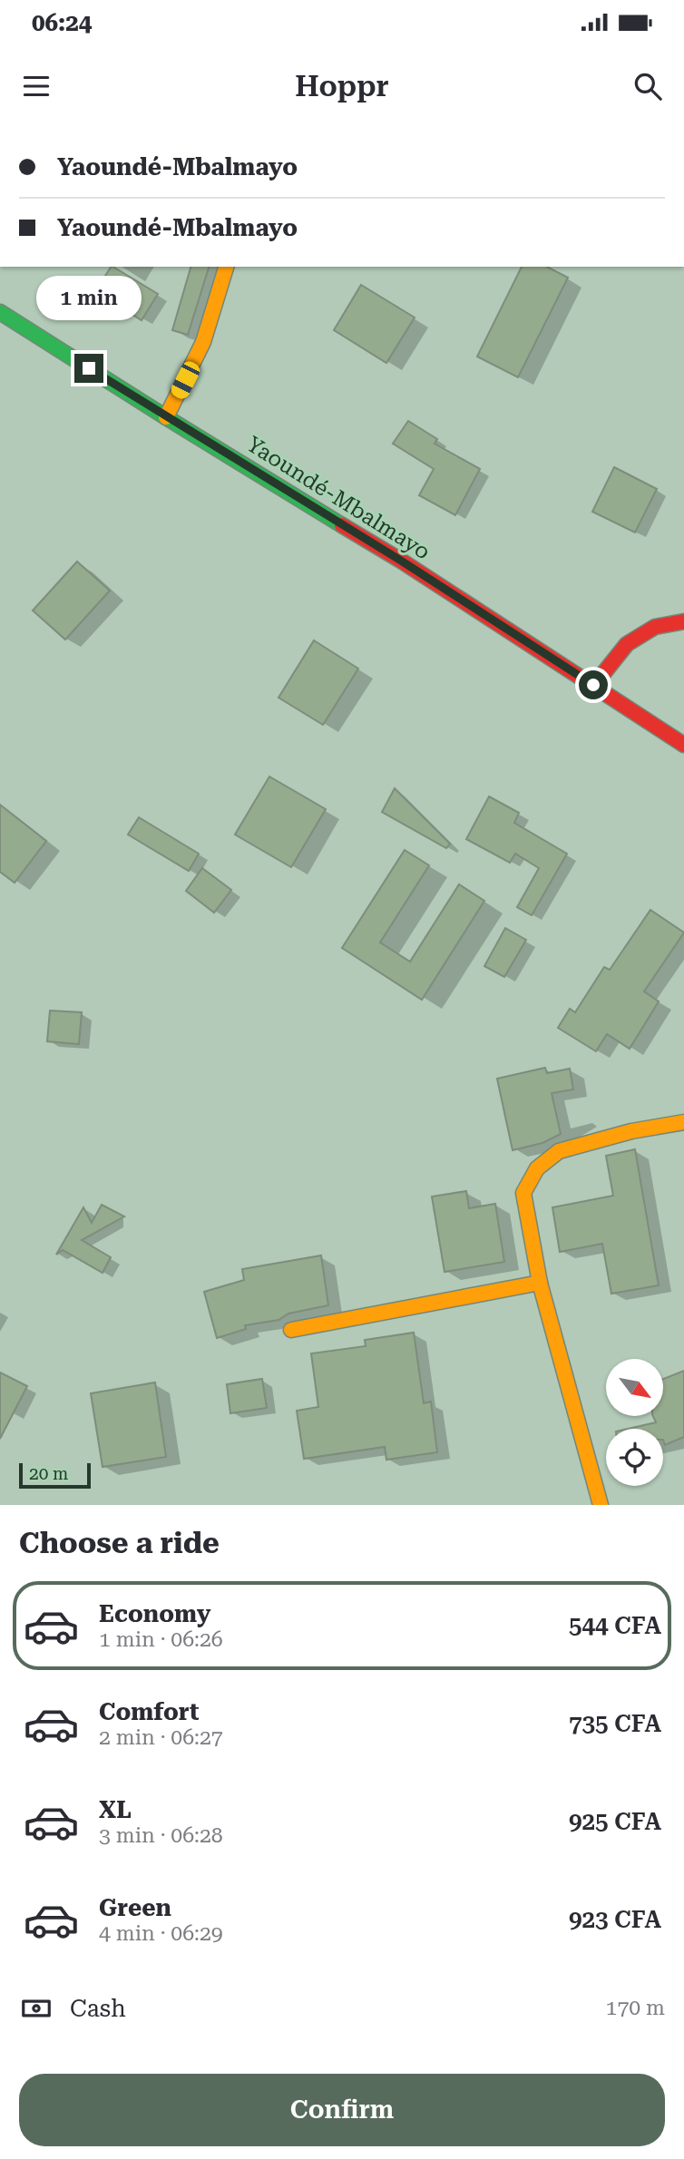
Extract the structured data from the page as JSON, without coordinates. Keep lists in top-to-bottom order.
{
  "streets": {
    "main road": ["Yaoundé-Mbalmayo"]
  },
  "scale_bar": "20 m",
  "north": "bottom right",
  "page": {
    "status": "06:24",
    "header": "Hoppr",
    "banner": ["Yaoundé-Mbalmayo", "Yaoundé-Mbalmayo"],
    "bubble": "1 min",
    "scale": "20 m",
    "heading": "Choose a ride",
    "list": [
      {
        "name": "Economy",
        "note": "1 min · 06:26",
        "value": "544 CFA"
      },
      {
        "name": "Comfort",
        "note": "2 min · 06:27",
        "value": "735 CFA"
      },
      {
        "name": "XL",
        "note": "3 min · 06:28",
        "value": "925 CFA"
      },
      {
        "name": "Green",
        "note": "4 min · 06:29",
        "value": "923 CFA"
      }
    ],
    "pay": ["Cash", "170 m"],
    "buttons": "Confirm"
  }
}
